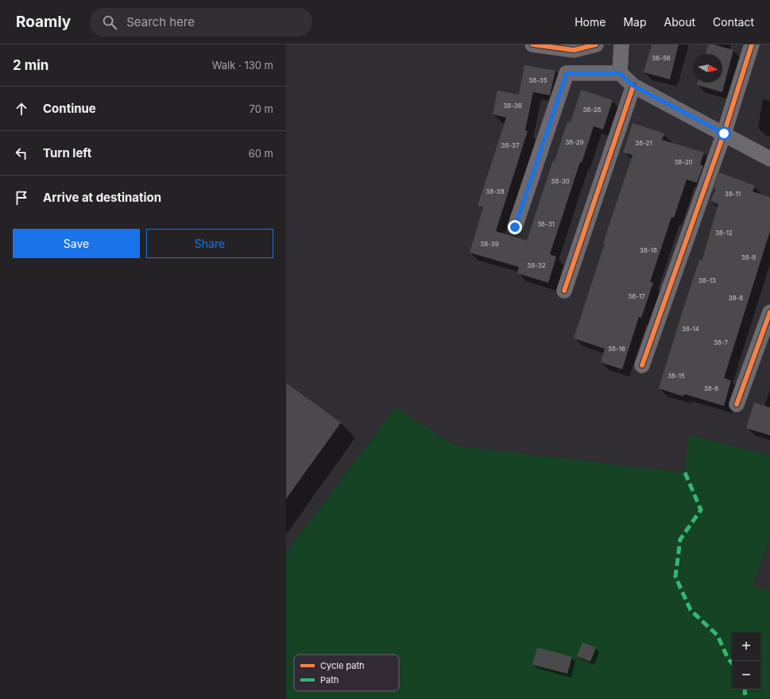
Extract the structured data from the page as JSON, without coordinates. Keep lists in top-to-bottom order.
{
  "house_numbers": [
    "36-56",
    "38-35",
    "38-36",
    "38-28",
    "38-29",
    "38-21",
    "38-37",
    "38-20",
    "38-30",
    "38-38",
    "38-11",
    "38-31",
    "38-12",
    "38-39",
    "38-18",
    "38-9",
    "38-32",
    "38-13",
    "38-17",
    "38-8",
    "38-14",
    "38-7",
    "38-16",
    "38-15",
    "38-6"
  ],
  "legend": ["Cycle path", "Path"],
  "north": "right",
  "page": {
    "header": "Roamly",
    "search": "Search here",
    "nav": [
      "Home",
      "Map",
      "About",
      "Contact"
    ],
    "heading": ["2 min", "Walk · 130 m"],
    "list": [
      ["Continue", "70 m"],
      ["Turn left", "60 m"],
      "Arrive at destination"
    ],
    "buttons": ["Save", "Share"],
    "map_buttons": ["+", "−"]
  }
}
